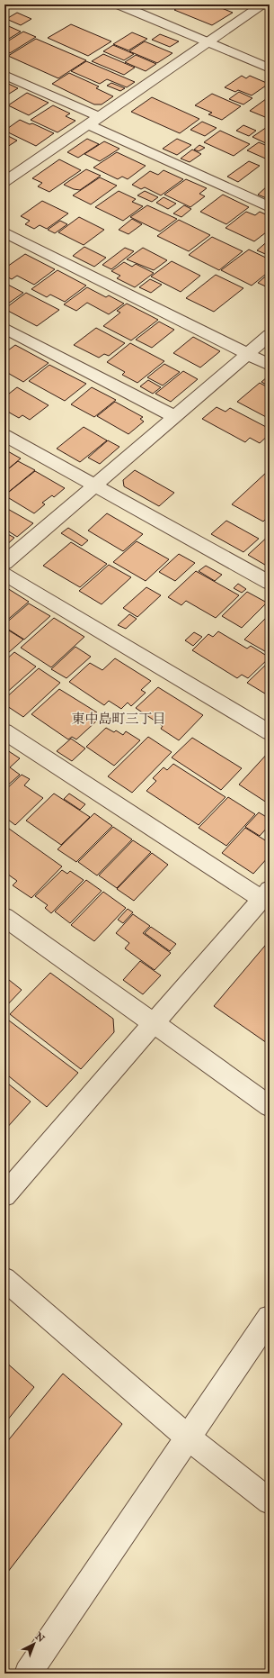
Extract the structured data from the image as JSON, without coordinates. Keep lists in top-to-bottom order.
{
  "districts": ["東中島町三丁目"],
  "north": "top right"
}
